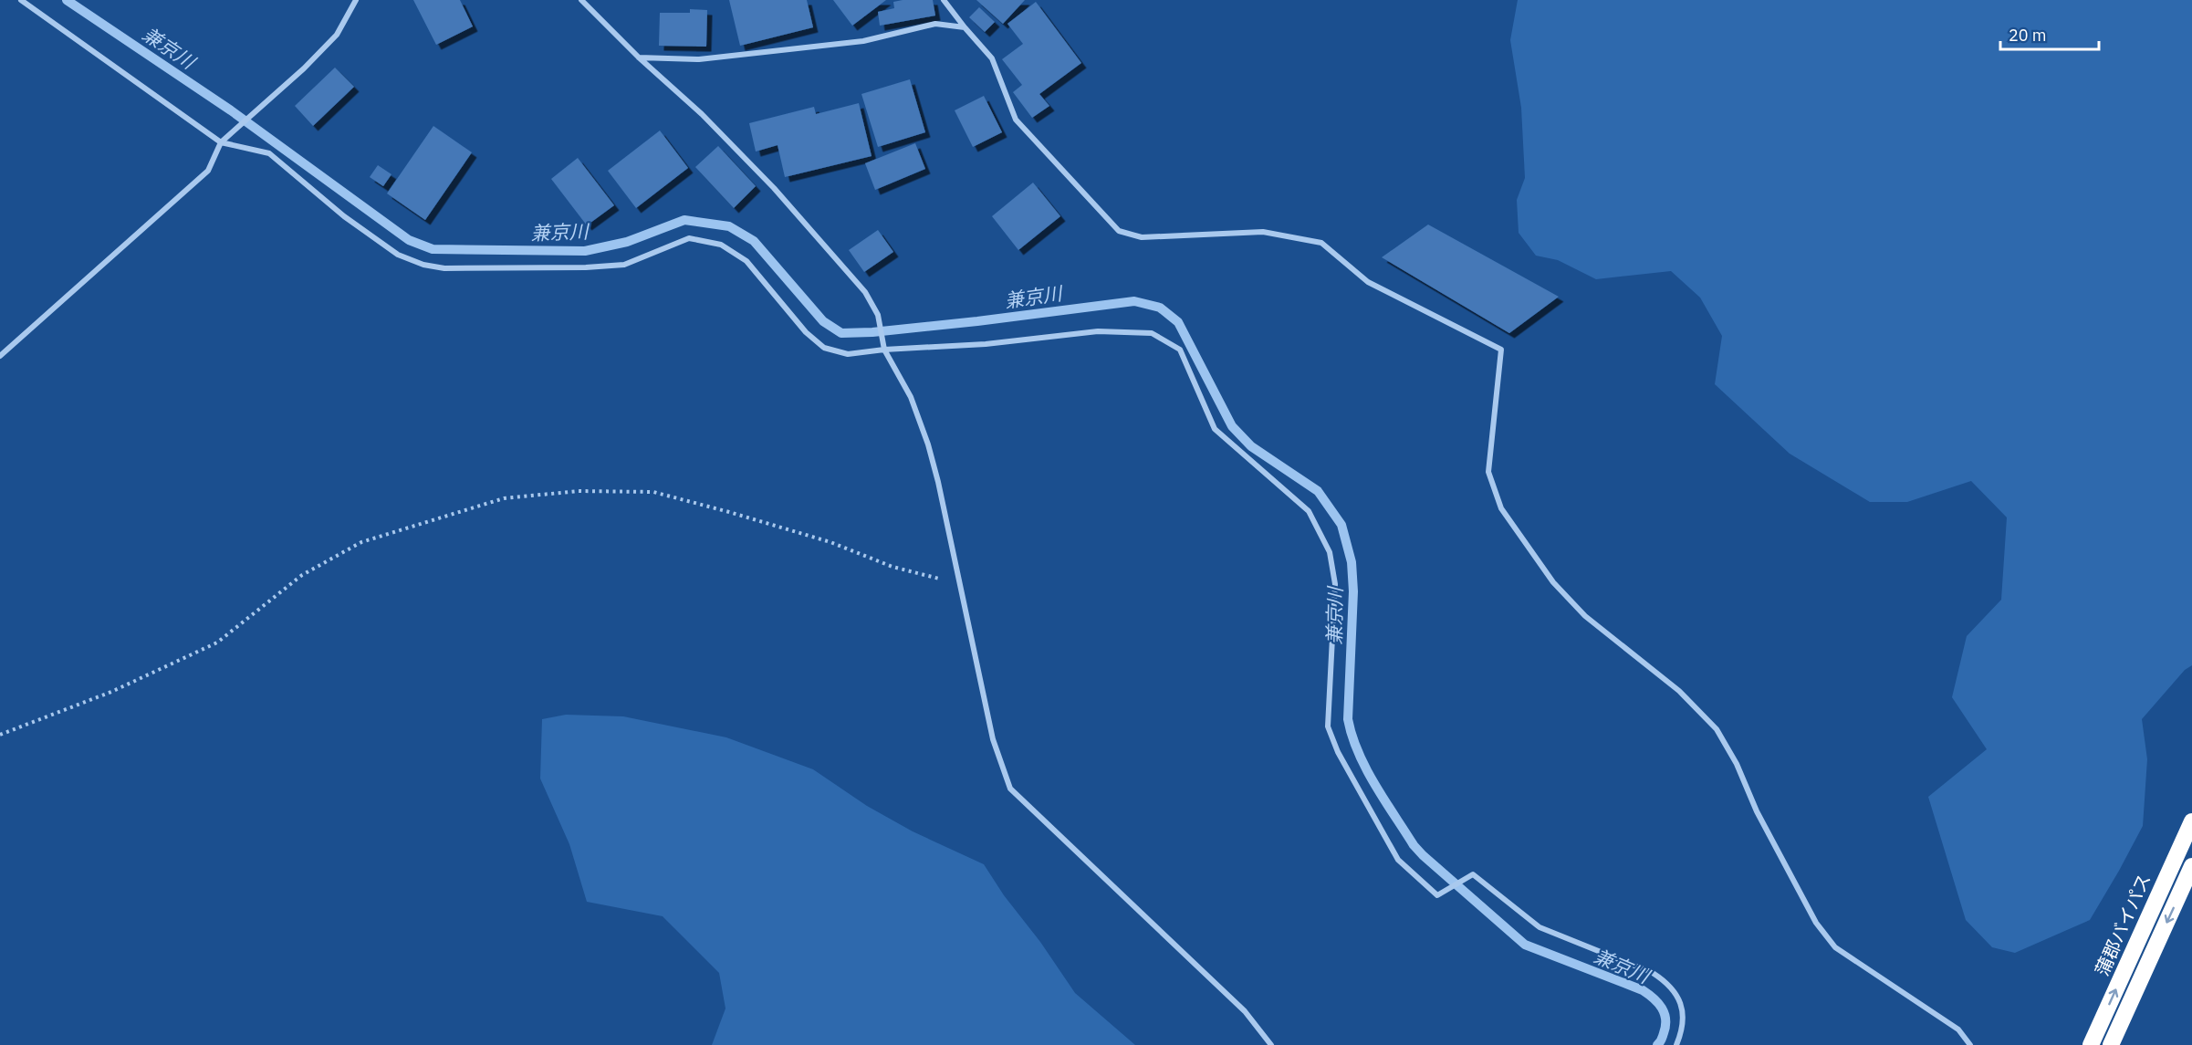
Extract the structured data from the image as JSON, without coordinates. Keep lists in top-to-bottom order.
{
  "streets": {
    "highway": ["蒲郡バイパス"]
  },
  "water": ["兼京川"],
  "scale_bar": "20 m"
}
